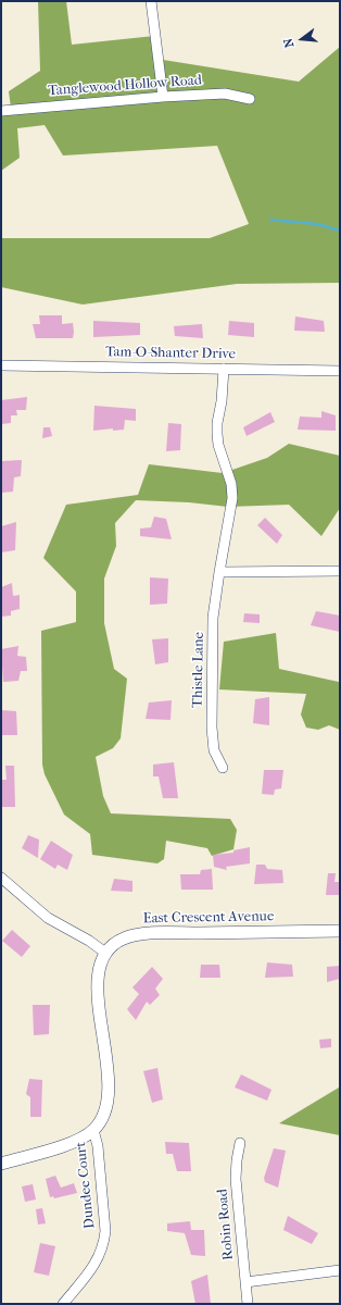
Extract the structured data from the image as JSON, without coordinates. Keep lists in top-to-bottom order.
{
  "streets": {
    "street": [
      "Tanglewood Hollow Road",
      "Tam-O-Shanter Drive",
      "Thistle Lane",
      "East Crescent Avenue",
      "Dundee Court",
      "Robin Road"
    ]
  },
  "crossings": [
    ["Tam-O-Shanter Drive", "Thistle Lane"]
  ],
  "north": "left"
}
